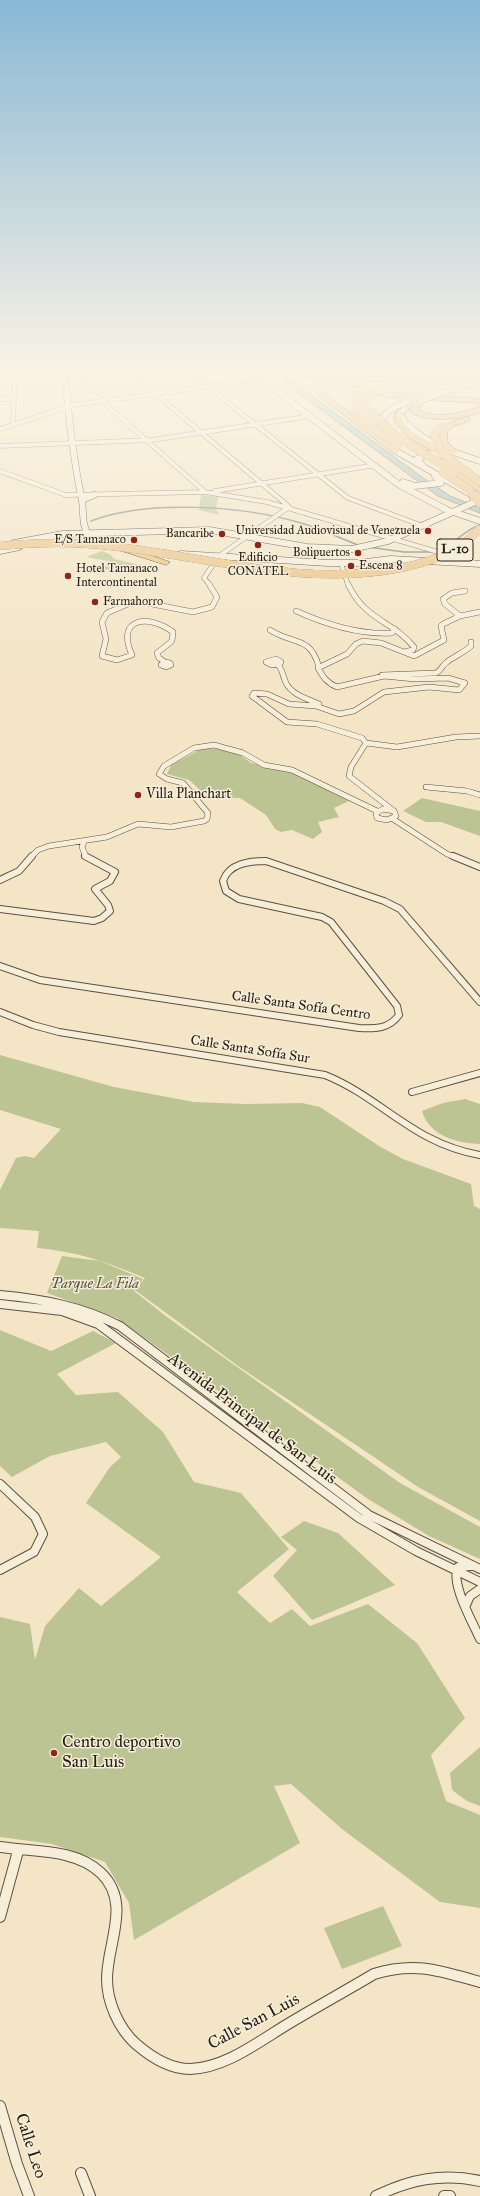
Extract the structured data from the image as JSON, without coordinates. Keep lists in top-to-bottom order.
{
  "streets": {
    "highway": ["L-10"],
    "street": [
      "Calle Santa Sofía Centro",
      "Calle Santa Sofía Sur",
      "Avenida Principal de San Luis",
      "Calle San Luis",
      "Calle Leo"
    ]
  },
  "parks": ["Parque La Fila"],
  "places": [
    "Universidad Audiovisual de Venezuela",
    "Bancaribe",
    "E/S Tamanaco",
    "Edificio CONATEL",
    "Bolipuertos",
    "Escena 8",
    "Hotel Tamanaco Intercontinental",
    "Farmahorro",
    "Villa Planchart",
    "Centro deportivo San Luis"
  ]
}
